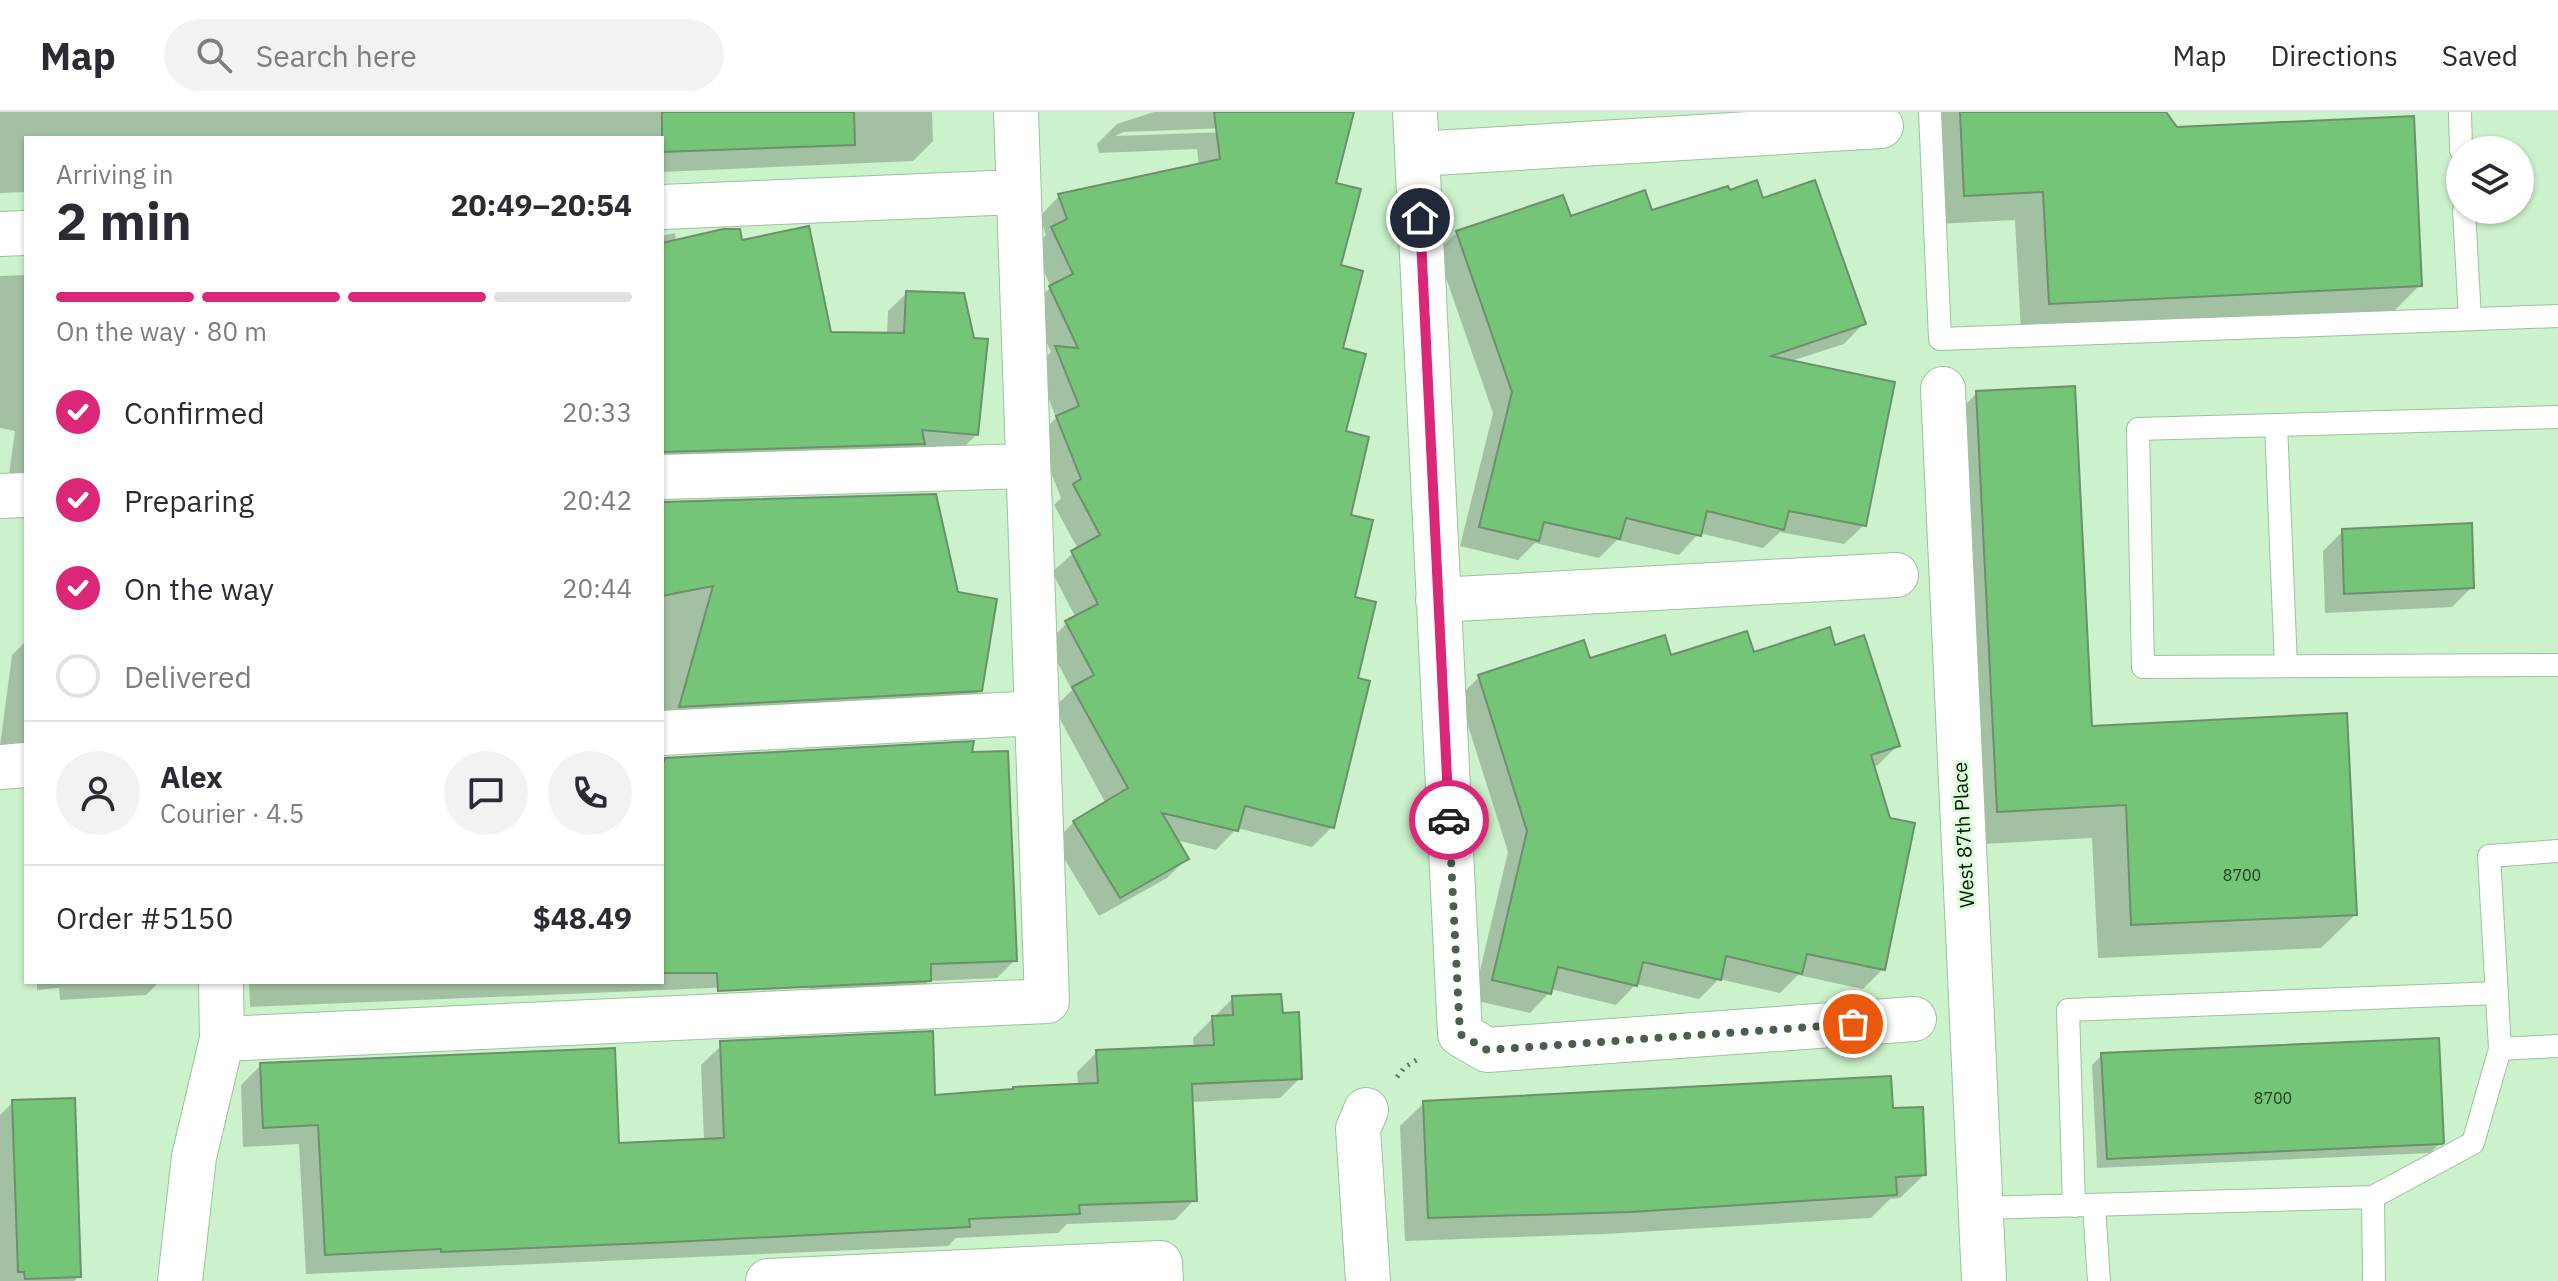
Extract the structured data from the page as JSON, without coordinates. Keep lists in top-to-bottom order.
{
  "streets": {
    "street": ["West 87th Place"]
  },
  "house_numbers": ["8700", "8700"],
  "page": {
    "header": "Map",
    "search": "Search here",
    "nav": ["Map", "Directions", "Saved"],
    "heading": ["2 min", "Arriving in", "20:49–20:54"],
    "panel": [
      "Alex",
      "Courier · 4.5",
      "Order #5150",
      "$48.49"
    ],
    "bar": "On the way · 80 m",
    "list": [
      ["Confirmed", "20:33"],
      ["Preparing", "20:42"],
      ["On the way", "20:44"],
      "Delivered"
    ]
  }
}
